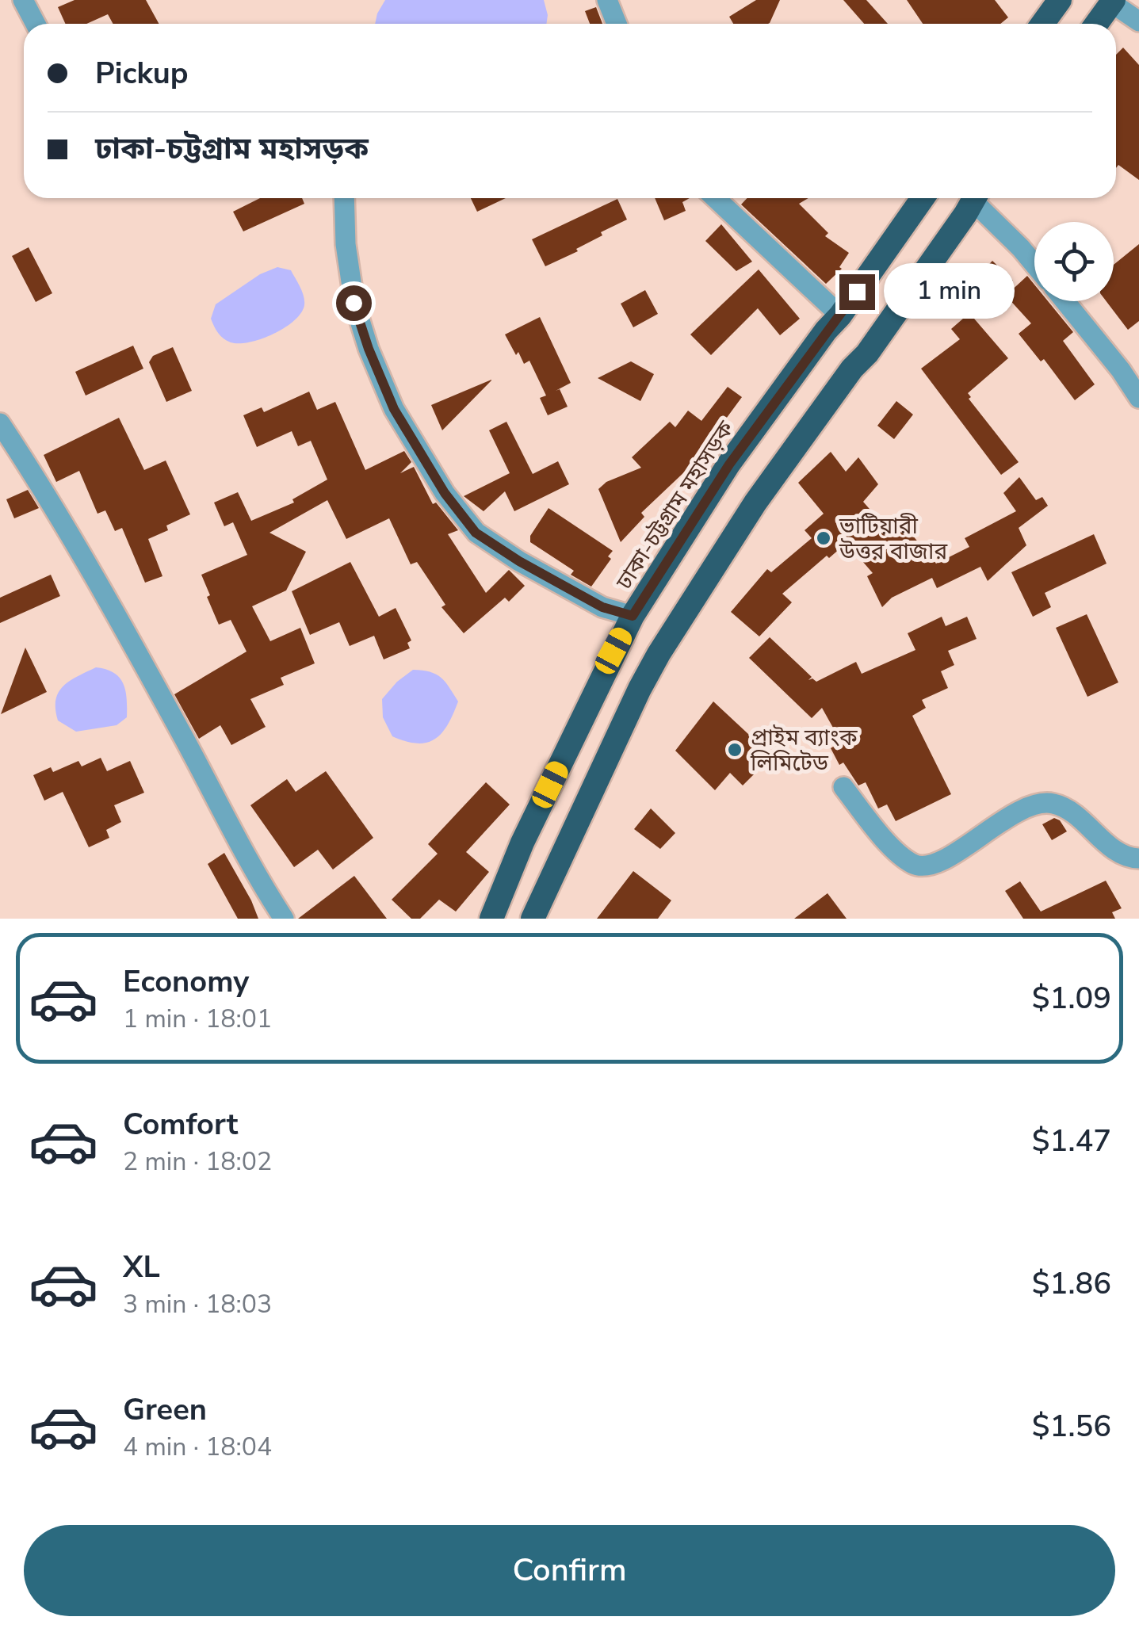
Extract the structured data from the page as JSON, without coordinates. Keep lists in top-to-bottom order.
{
  "streets": {
    "highway": ["ঢাকা-চট্টগ্রাম মহাসড়ক"]
  },
  "places": ["ভাটিয়ারী উত্তর বাজার", "প্রাইম ব্যাংক লিমিটেড"],
  "page": {
    "banner": ["Pickup", "ঢাকা-চট্টগ্রাম মহাসড়ক"],
    "bubble": "1 min",
    "list": [
      {
        "name": "Economy",
        "note": "1 min · 18:01",
        "value": "$1.09"
      },
      {
        "name": "Comfort",
        "note": "2 min · 18:02",
        "value": "$1.47"
      },
      {
        "name": "XL",
        "note": "3 min · 18:03",
        "value": "$1.86"
      },
      {
        "name": "Green",
        "note": "4 min · 18:04",
        "value": "$1.56"
      }
    ],
    "buttons": "Confirm"
  }
}
